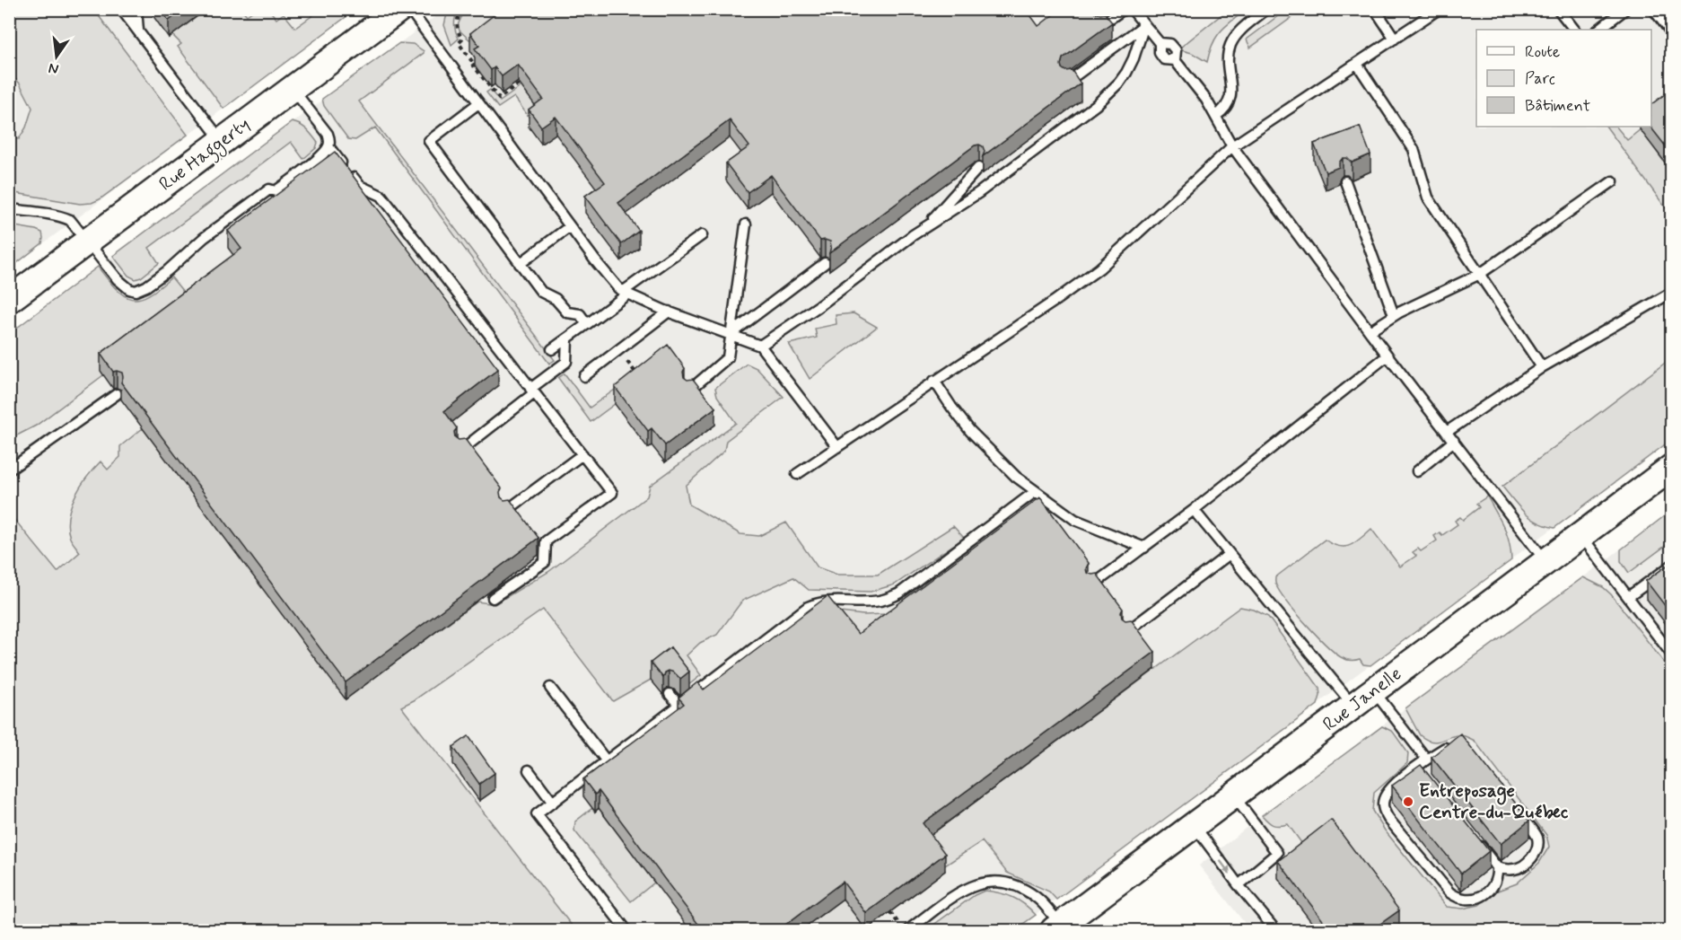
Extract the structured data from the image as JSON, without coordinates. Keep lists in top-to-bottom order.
{
  "streets": {
    "main road": ["Rue Haggerty", "Rue Janelle"]
  },
  "places": ["Entreposage Centre-du-Québec"],
  "legend": ["Route", "Parc", "Bâtiment"],
  "north": "bottom"
}
